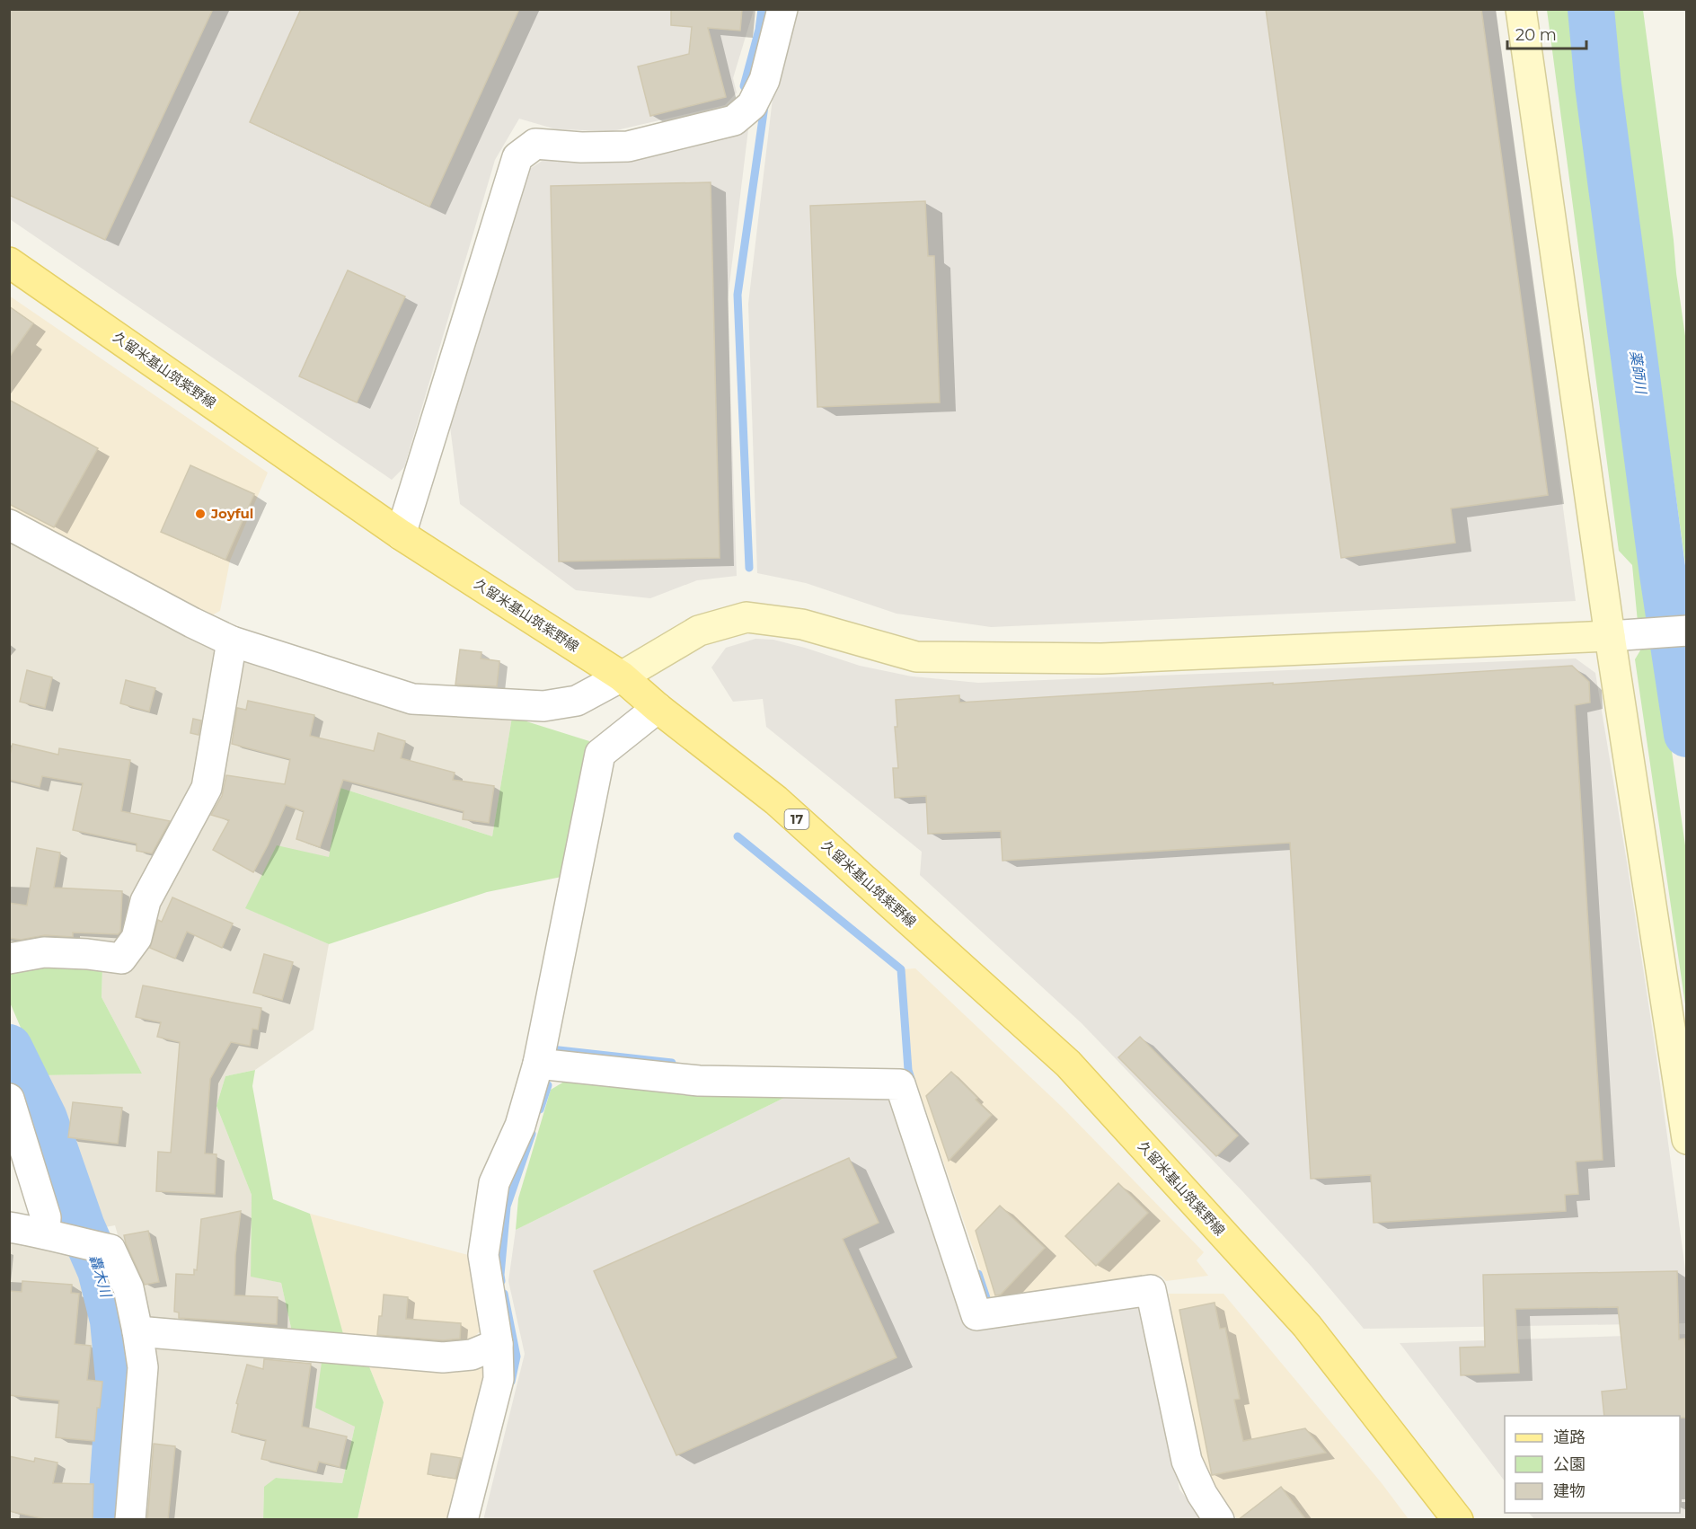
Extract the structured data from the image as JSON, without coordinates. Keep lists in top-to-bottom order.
{
  "streets": {
    "main road": ["久留米基山筑紫野線", "17"]
  },
  "water": ["薬師川", "轟木川"],
  "places": ["Joyful"],
  "legend": ["道路", "公園", "建物"],
  "scale_bar": "20 m"
}
